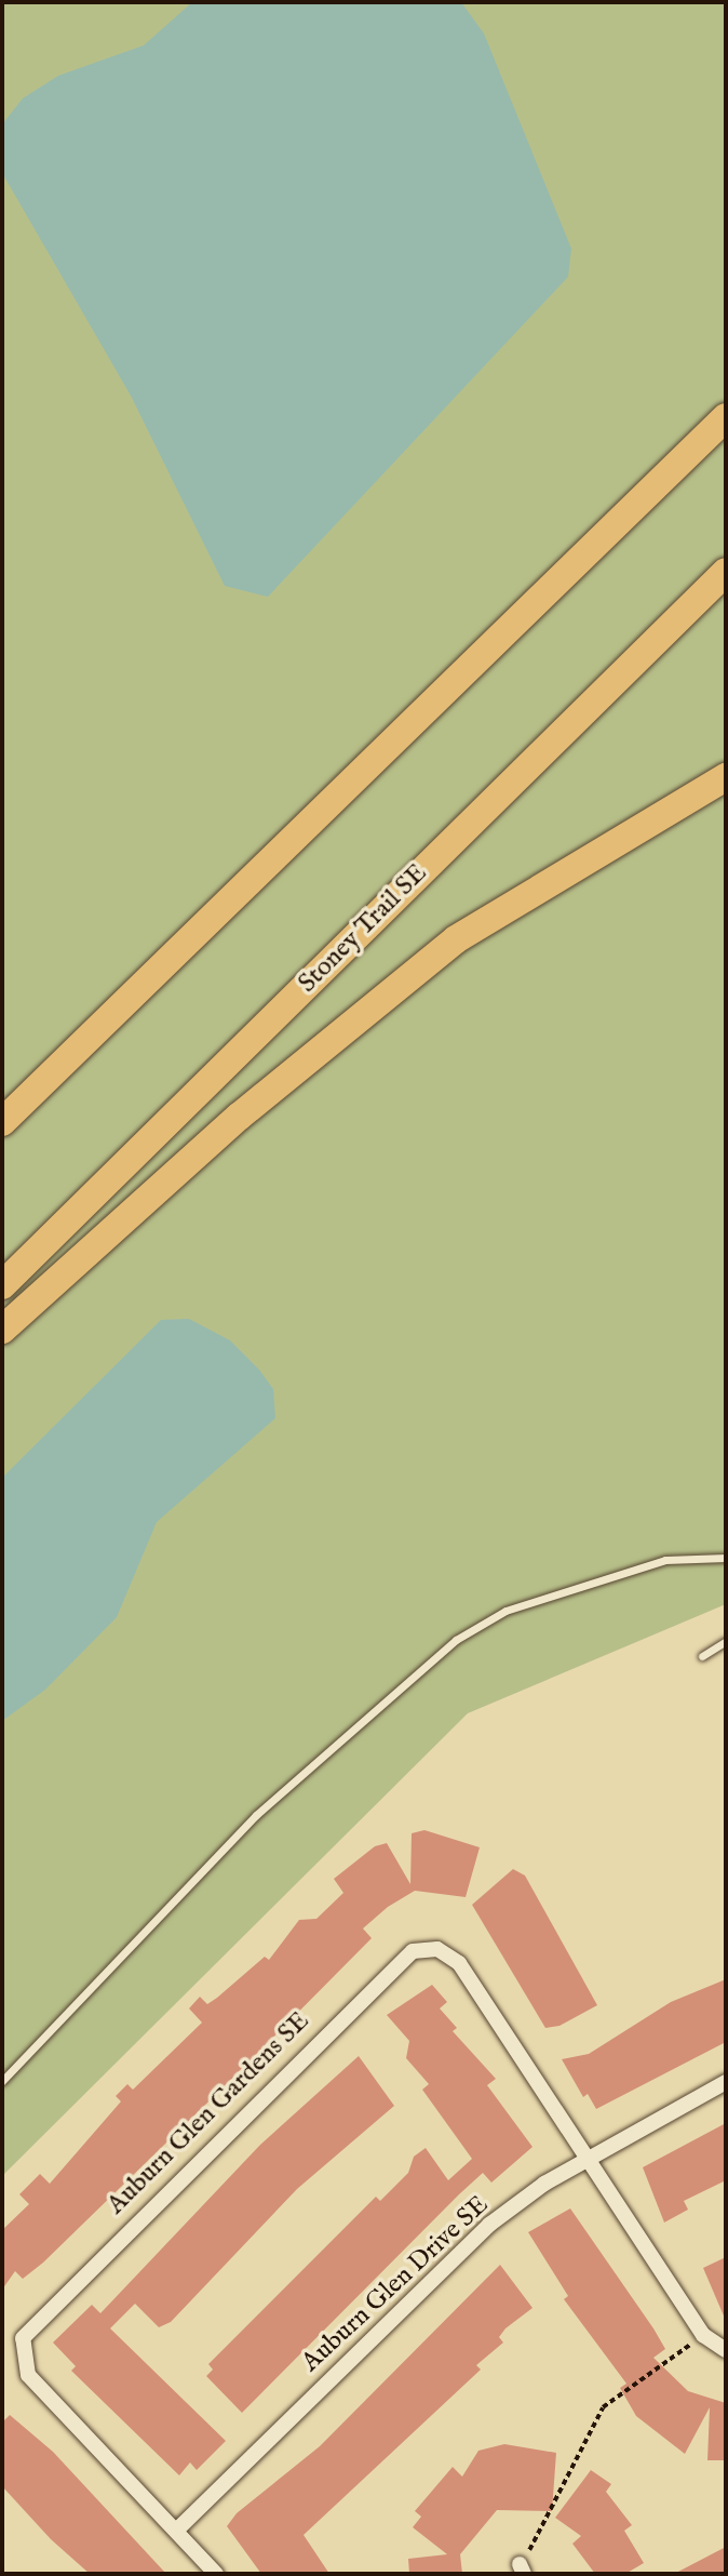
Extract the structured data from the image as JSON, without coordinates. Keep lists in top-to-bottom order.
{
  "streets": {
    "highway": ["Stoney Trail SE"],
    "street": ["Auburn Glen Gardens SE", "Auburn Glen Drive SE"]
  },
  "crossings": [
    ["Auburn Glen Gardens SE", "Auburn Glen Drive SE"]
  ]
}
